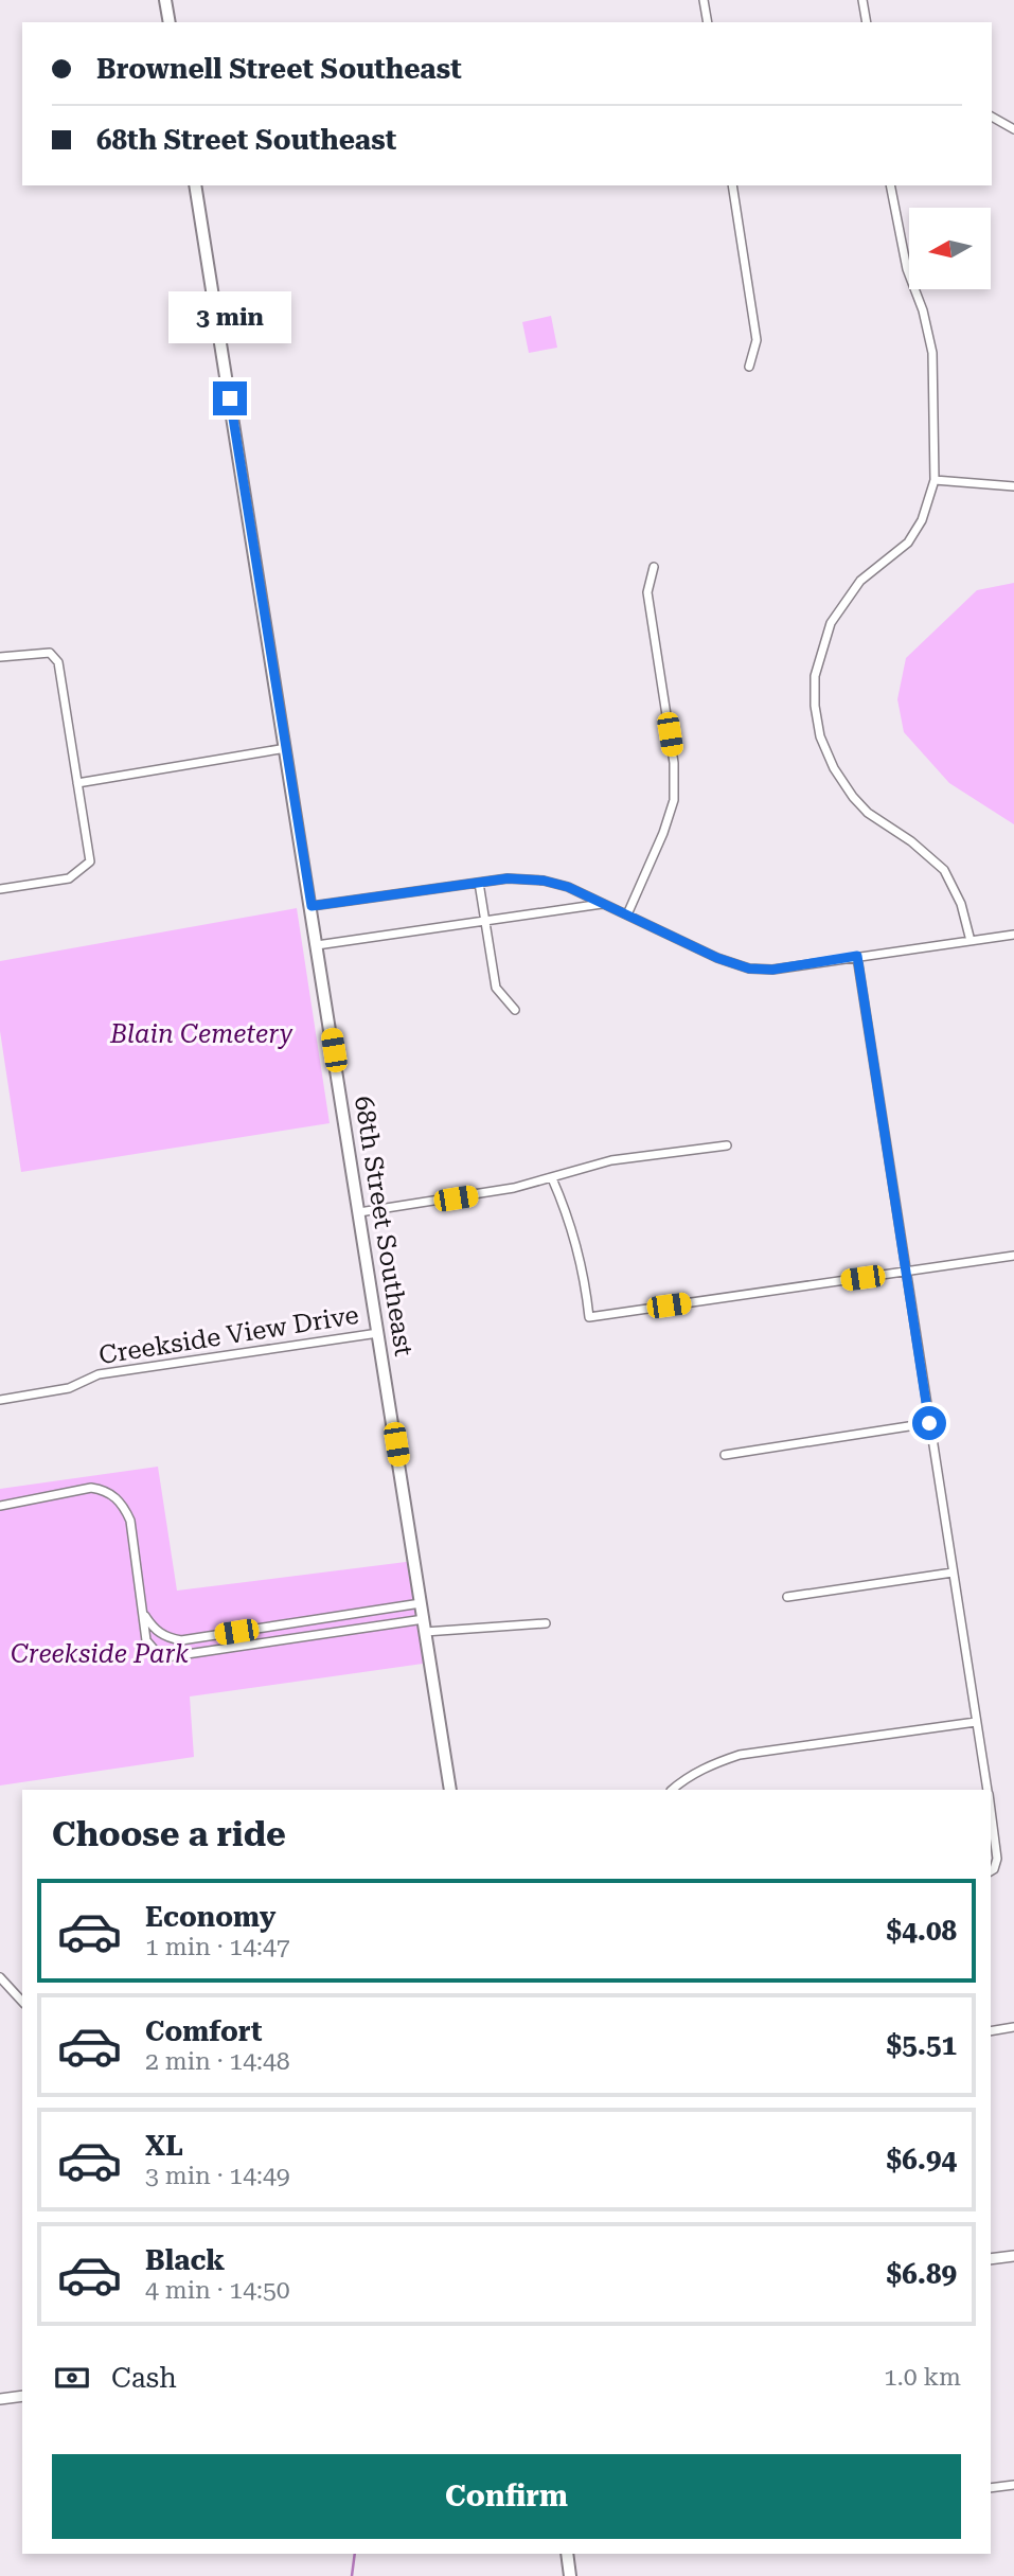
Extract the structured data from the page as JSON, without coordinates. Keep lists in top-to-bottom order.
{
  "streets": {
    "main road": ["68th Street Southeast"],
    "street": ["Creekside View Drive"]
  },
  "crossings": [
    ["68th Street Southeast", "Creekside View Drive"]
  ],
  "parks": ["Blain Cemetery", "Creekside Park"],
  "north": "left",
  "page": {
    "banner": ["Brownell Street Southeast", "68th Street Southeast"],
    "bubble": "3 min",
    "heading": "Choose a ride",
    "list": [
      {
        "name": "Economy",
        "note": "1 min · 14:47",
        "value": "$4.08"
      },
      {
        "name": "Comfort",
        "note": "2 min · 14:48",
        "value": "$5.51"
      },
      {
        "name": "XL",
        "note": "3 min · 14:49",
        "value": "$6.94"
      },
      {
        "name": "Black",
        "note": "4 min · 14:50",
        "value": "$6.89"
      }
    ],
    "pay": ["Cash", "1.0 km"],
    "buttons": "Confirm"
  }
}
